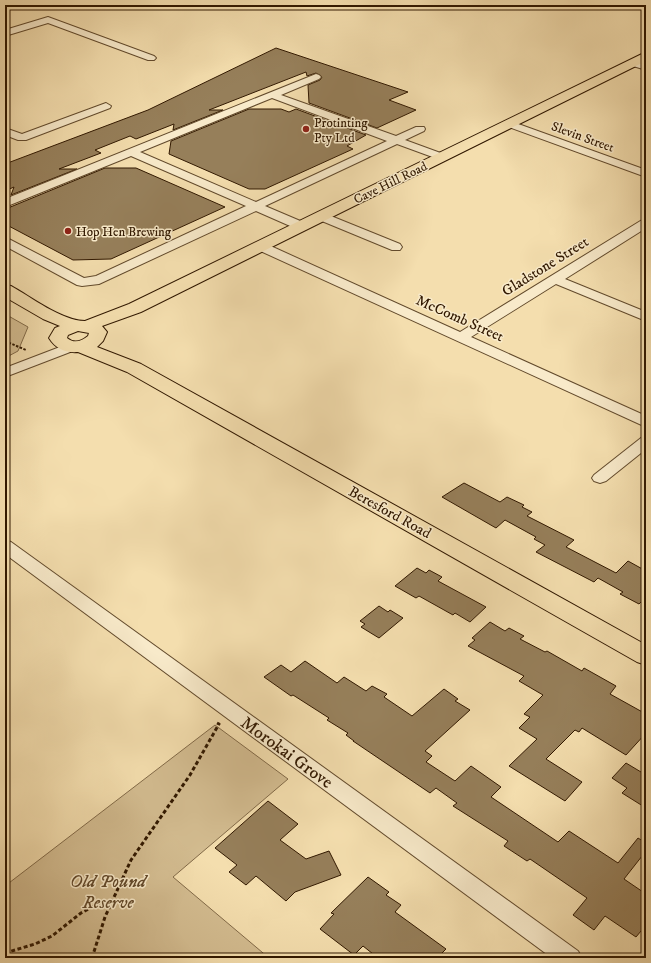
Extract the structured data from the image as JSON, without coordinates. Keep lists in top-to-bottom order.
{
  "streets": {
    "main road": ["Cave Hill Road", "Beresford Road"],
    "street": [
      "Slevin Street",
      "Gladstone Street",
      "McComb Street",
      "Morokai Grove"
    ]
  },
  "crossings": [
    ["Slevin Street", "Cave Hill Road"],
    ["Cave Hill Road", "McComb Street"],
    ["Cave Hill Road", "Beresford Road"],
    ["Gladstone Street", "McComb Street"]
  ],
  "parks": ["Old Pound Reserve"],
  "places": ["Protinting Pty Ltd", "Hop Hen Brewing"]
}
